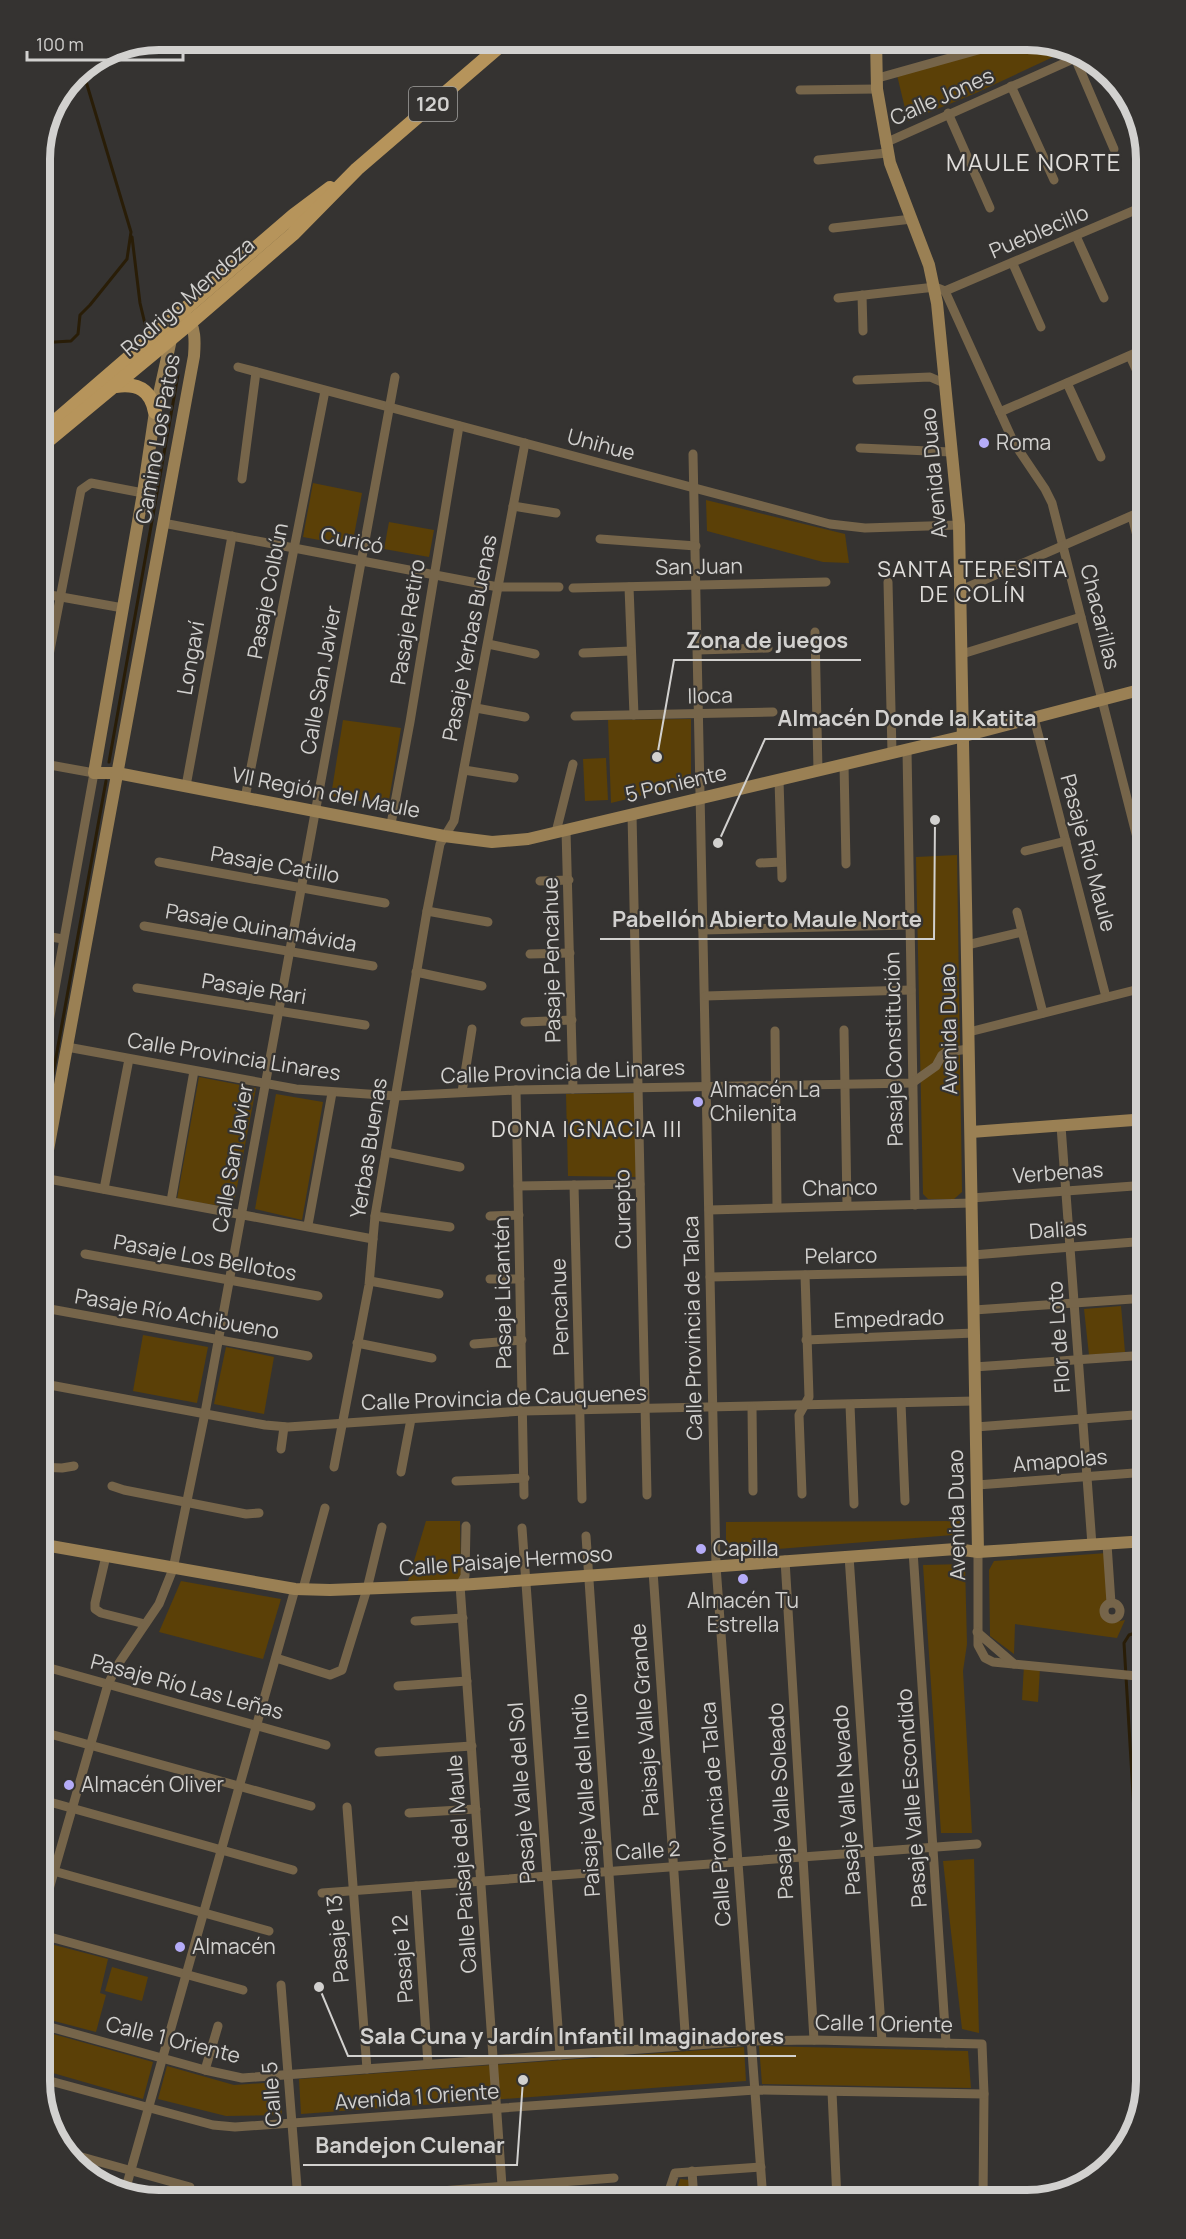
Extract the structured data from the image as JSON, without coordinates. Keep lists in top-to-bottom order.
{
  "streets": {
    "main road": ["120", "Rodrigo Mendoza"],
    "street": [
      "Calle Jones",
      "Pueblecillo",
      "Camino Los Patos",
      "Unihue",
      "Avenida Duao",
      "Curicó",
      "San Juan",
      "Pasaje Colbún",
      "Chacarillas",
      "Pasaje Retiro",
      "Pasaje Yerbas Buenas",
      "Longaví",
      "Calle San Javier",
      "Iloca",
      "5 Poniente",
      "VII Región del Maule",
      "Pasaje Río Maule",
      "Pasaje Catillo",
      "Pasaje Quinamávida",
      "Pasaje Pencahue",
      "Pasaje Rari",
      "Pasaje Constitución",
      "Calle Provincia Linares",
      "Calle Provincia de Linares",
      "Yerbas Buenas",
      "Verbenas",
      "Chanco",
      "Curepto",
      "Dalias",
      "Pelarco",
      "Pasaje Los Bellotos",
      "Pasaje Licantén",
      "Pencahue",
      "Pasaje Río Achibueno",
      "Empedrado",
      "Calle Provincia de Talca",
      "Flor de Loto",
      "Calle Provincia de Cauquenes",
      "Amapolas",
      "Calle Paisaje Hermoso",
      "Pasaje Río Las Leñas",
      "Paisaje Valle Grande",
      "Pasaje Valle del Sol",
      "Paisaje Valle del Indio",
      "Pasaje Valle Escondido",
      "Pasaje Valle Nevado",
      "Pasaje Valle Soleado",
      "Calle 2",
      "Calle Paisaje del Maule",
      "Pasaje 13",
      "Pasaje 12",
      "Calle 1 Oriente",
      "Calle 5",
      "Avenida 1 Oriente"
    ]
  },
  "crossings": [
    ["Calle Jones", "Avenida Duao"],
    ["Pueblecillo", "Avenida Duao"],
    ["Pueblecillo", "Chacarillas"],
    ["Rodrigo Mendoza", "Camino Los Patos"],
    ["Camino Los Patos", "Curicó"],
    ["Camino Los Patos", "VII Región del Maule"],
    ["Camino Los Patos", "Calle Provincia Linares"],
    ["Unihue", "Avenida Duao"],
    ["Unihue", "Pasaje Colbún"],
    ["Unihue", "Pasaje Retiro"],
    ["Unihue", "Pasaje Yerbas Buenas"],
    ["Unihue", "Calle San Javier"],
    ["Unihue", "Calle Provincia de Talca"],
    ["Avenida Duao", "Chacarillas"],
    ["Avenida Duao", "5 Poniente"],
    ["Avenida Duao", "Verbenas"],
    ["Avenida Duao", "Chanco"],
    ["Avenida Duao", "Dalias"],
    ["Avenida Duao", "Pelarco"],
    ["Avenida Duao", "Empedrado"],
    ["Avenida Duao", "Calle Provincia de Cauquenes"],
    ["Avenida Duao", "Amapolas"],
    ["Avenida Duao", "Calle Paisaje Hermoso"],
    ["Curicó", "Pasaje Colbún"],
    ["Curicó", "Pasaje Retiro"],
    ["Curicó", "Pasaje Yerbas Buenas"],
    ["Curicó", "Longaví"],
    ["Curicó", "Calle San Javier"],
    ["San Juan", "Calle Provincia de Talca"],
    ["Pasaje Colbún", "VII Región del Maule"],
    ["Chacarillas", "5 Poniente"],
    ["Pasaje Retiro", "VII Región del Maule"],
    ["Pasaje Yerbas Buenas", "VII Región del Maule"],
    ["Pasaje Yerbas Buenas", "Yerbas Buenas"],
    ["Longaví", "VII Región del Maule"],
    ["Calle San Javier", "VII Región del Maule"],
    ["Calle San Javier", "Pasaje Catillo"],
    ["Calle San Javier", "Pasaje Quinamávida"],
    ["Calle San Javier", "Pasaje Rari"],
    ["Calle San Javier", "Calle Provincia Linares"],
    ["Calle San Javier", "Pasaje Los Bellotos"],
    ["Calle San Javier", "Pasaje Río Achibueno"],
    ["Calle San Javier", "Calle Provincia de Cauquenes"],
    ["Calle San Javier", "Calle Paisaje Hermoso"],
    ["Calle San Javier", "Pasaje Río Las Leñas"],
    ["Iloca", "Calle Provincia de Talca"],
    ["5 Poniente", "VII Región del Maule"],
    ["5 Poniente", "Pasaje Río Maule"],
    ["5 Poniente", "Pasaje Pencahue"],
    ["5 Poniente", "Pasaje Constitución"],
    ["5 Poniente", "Curepto"],
    ["5 Poniente", "Calle Provincia de Talca"],
    ["VII Región del Maule", "Yerbas Buenas"],
    ["Pasaje Pencahue", "Calle Provincia de Linares"],
    ["Pasaje Constitución", "Calle Provincia de Linares"],
    ["Pasaje Constitución", "Chanco"],
    ["Calle Provincia Linares", "Calle Provincia de Linares"],
    ["Calle Provincia Linares", "Yerbas Buenas"],
    ["Calle Provincia de Linares", "Yerbas Buenas"],
    ["Calle Provincia de Linares", "Curepto"],
    ["Calle Provincia de Linares", "Pasaje Licantén"],
    ["Calle Provincia de Linares", "Calle Provincia de Talca"],
    ["Yerbas Buenas", "Calle Provincia de Cauquenes"],
    ["Verbenas", "Chanco"],
    ["Verbenas", "Flor de Loto"],
    ["Chanco", "Calle Provincia de Talca"],
    ["Curepto", "Calle Provincia de Cauquenes"],
    ["Dalias", "Flor de Loto"],
    ["Pelarco", "Calle Provincia de Talca"],
    ["Pasaje Licantén", "Calle Provincia de Cauquenes"],
    ["Pencahue", "Calle Provincia de Cauquenes"],
    ["Calle Provincia de Talca", "Calle Provincia de Cauquenes"],
    ["Calle Provincia de Talca", "Calle Paisaje Hermoso"],
    ["Calle Provincia de Talca", "Calle 2"],
    ["Calle Provincia de Talca", "Calle 1 Oriente"],
    ["Calle Provincia de Talca", "Avenida 1 Oriente"],
    ["Flor de Loto", "Amapolas"],
    ["Flor de Loto", "Calle Paisaje Hermoso"],
    ["Calle Paisaje Hermoso", "Paisaje Valle Grande"],
    ["Calle Paisaje Hermoso", "Pasaje Valle del Sol"],
    ["Calle Paisaje Hermoso", "Paisaje Valle del Indio"],
    ["Calle Paisaje Hermoso", "Pasaje Valle Escondido"],
    ["Calle Paisaje Hermoso", "Pasaje Valle Nevado"],
    ["Calle Paisaje Hermoso", "Pasaje Valle Soleado"],
    ["Calle Paisaje Hermoso", "Calle Paisaje del Maule"],
    ["Paisaje Valle Grande", "Calle 2"],
    ["Paisaje Valle Grande", "Calle 1 Oriente"],
    ["Pasaje Valle del Sol", "Calle 2"],
    ["Pasaje Valle del Sol", "Calle 1 Oriente"],
    ["Paisaje Valle del Indio", "Calle 2"],
    ["Paisaje Valle del Indio", "Calle 1 Oriente"],
    ["Pasaje Valle Escondido", "Calle 2"],
    ["Pasaje Valle Escondido", "Calle 1 Oriente"],
    ["Pasaje Valle Nevado", "Calle 2"],
    ["Pasaje Valle Nevado", "Calle 1 Oriente"],
    ["Pasaje Valle Soleado", "Calle 2"],
    ["Pasaje Valle Soleado", "Calle 1 Oriente"],
    ["Calle 2", "Calle Paisaje del Maule"],
    ["Calle 2", "Pasaje 13"],
    ["Calle 2", "Pasaje 12"],
    ["Calle Paisaje del Maule", "Calle 1 Oriente"],
    ["Calle Paisaje del Maule", "Avenida 1 Oriente"],
    ["Pasaje 13", "Calle 1 Oriente"],
    ["Pasaje 12", "Calle 1 Oriente"],
    ["Calle 1 Oriente", "Calle 5"],
    ["Calle 1 Oriente", "Avenida 1 Oriente"],
    ["Calle 5", "Avenida 1 Oriente"]
  ],
  "districts": ["MAULE NORTE", "SANTA TERESITA DE COLÍN", "DONA IGNACIA III"],
  "places": [
    "Roma",
    "Zona de juegos",
    "Pabellón Abierto Maule Norte",
    "Almacén Donde la Katita",
    "Almacén La Chilenita",
    "Capilla",
    "Almacén Tu Estrella",
    "Almacén Oliver",
    "Almacén",
    "Sala Cuna y Jardín Infantil Imaginadores",
    "Bandejon Culenar"
  ],
  "scale_bar": "100 m"
}
